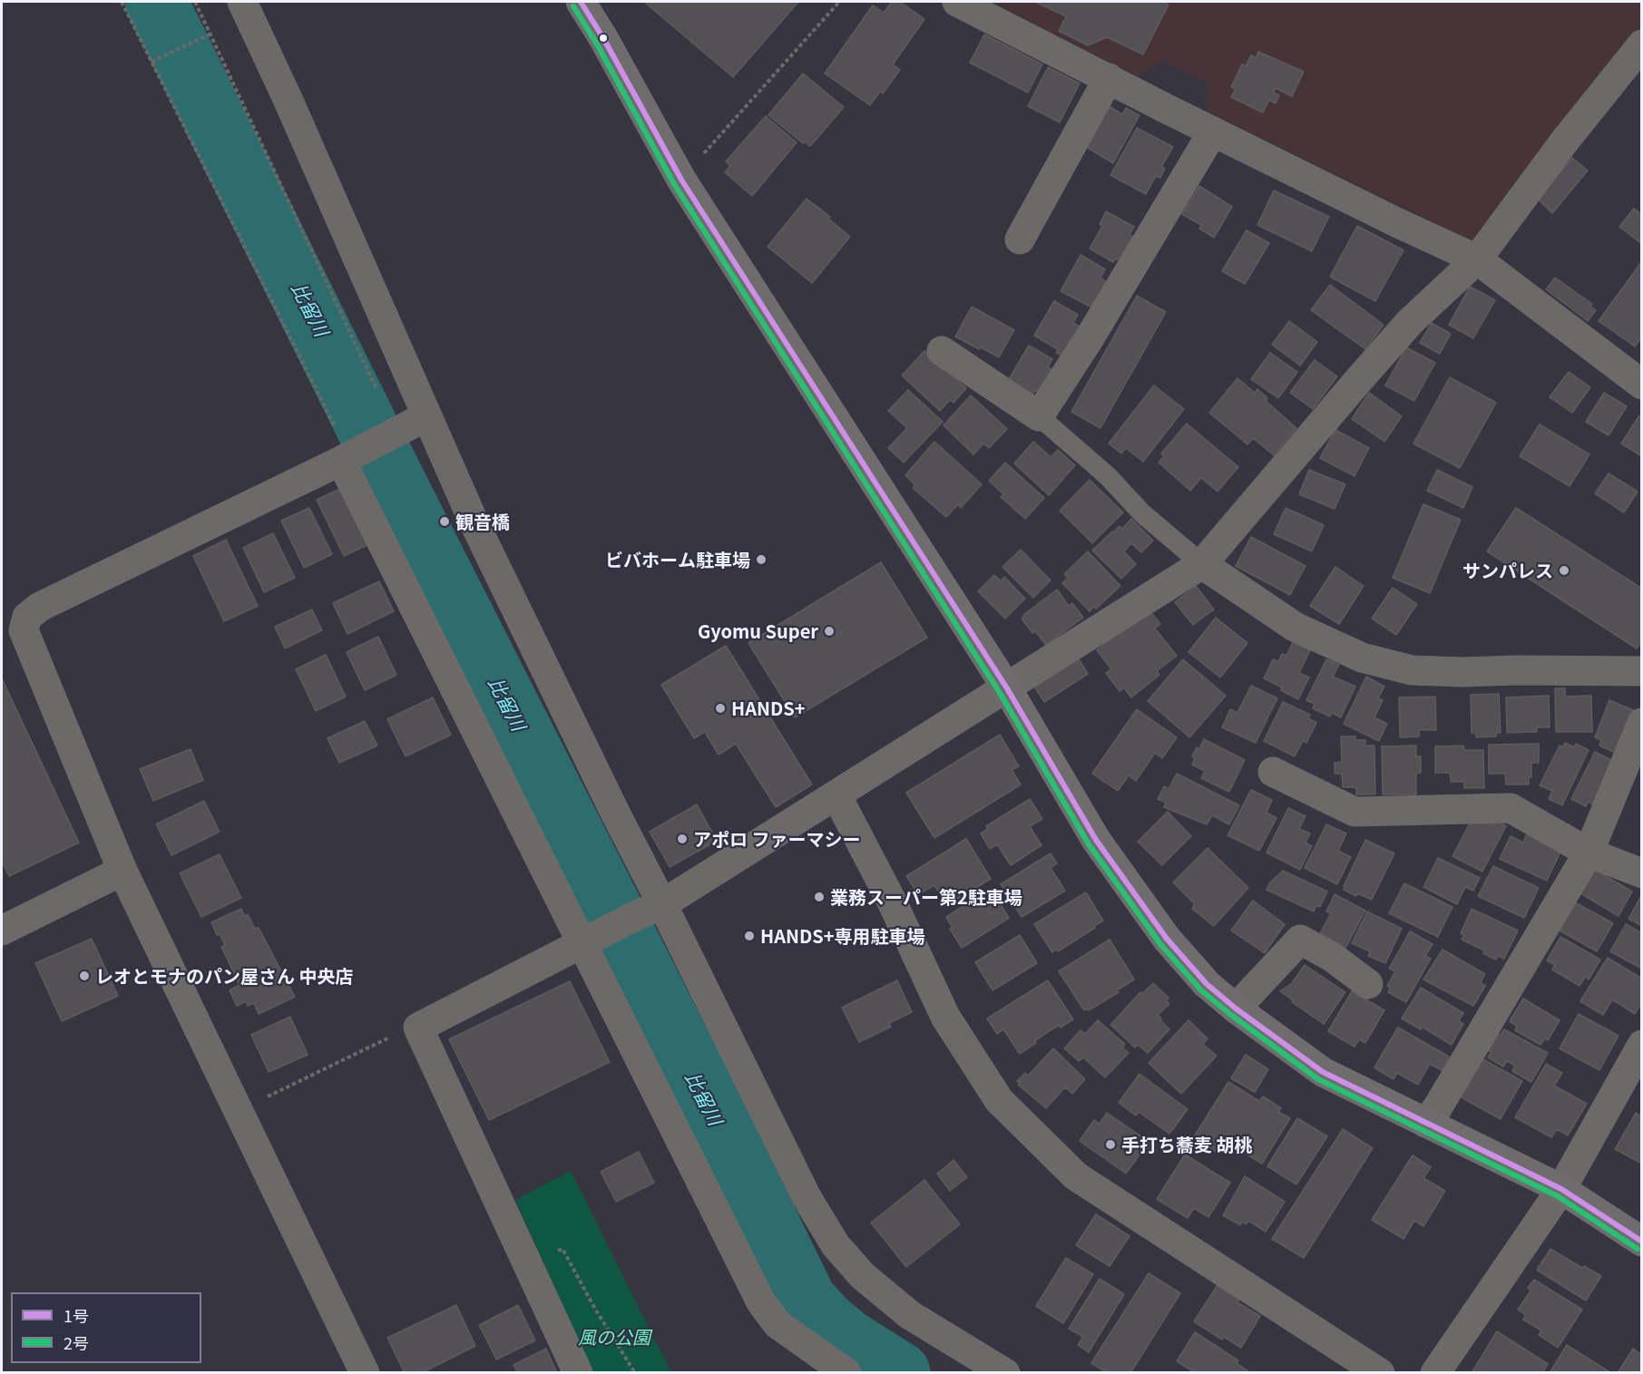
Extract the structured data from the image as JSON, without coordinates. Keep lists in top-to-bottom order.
{
  "water": ["比留川"],
  "parks": ["風の公園"],
  "places": [
    "観音橋",
    "ビバホーム駐車場",
    "サンパレス",
    "Gyomu Super",
    "HANDS+",
    "アポロ ファーマシー",
    "業務スーパー第2駐車場",
    "HANDS+専用駐車場",
    "レオとモナのパン屋さん 中央店",
    "手打ち蕎麦 胡桃"
  ],
  "lines": ["transit line 1号", "transit line 2号"],
  "legend": ["1号", "2号"]
}
